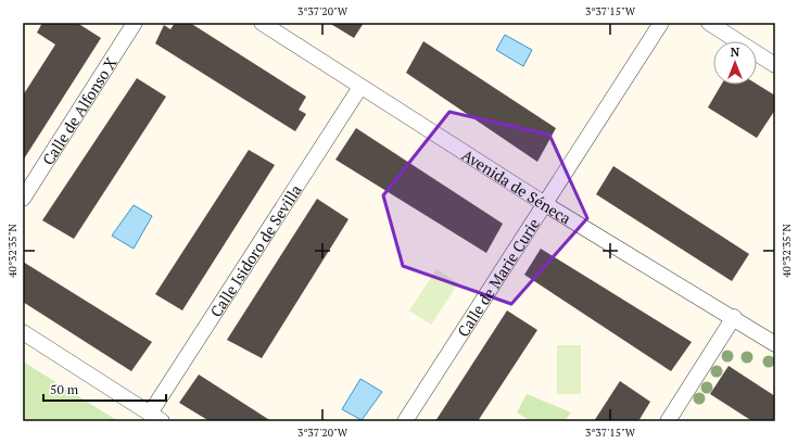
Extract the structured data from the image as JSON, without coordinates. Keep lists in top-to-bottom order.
{
  "streets": {
    "street": [
      "Calle de Alfonso X",
      "Avenida de Séneca",
      "Calle Isidoro de Sevilla",
      "Calle de Marie Curie"
    ]
  },
  "crossings": [
    ["Avenida de Séneca", "Calle Isidoro de Sevilla"],
    ["Avenida de Séneca", "Calle de Marie Curie"]
  ],
  "scale_bar": "50 m",
  "north": "top",
  "coordinates": ["3°37'20\"W", "3°37'15\"W", "40°32'35\"N"]
}
